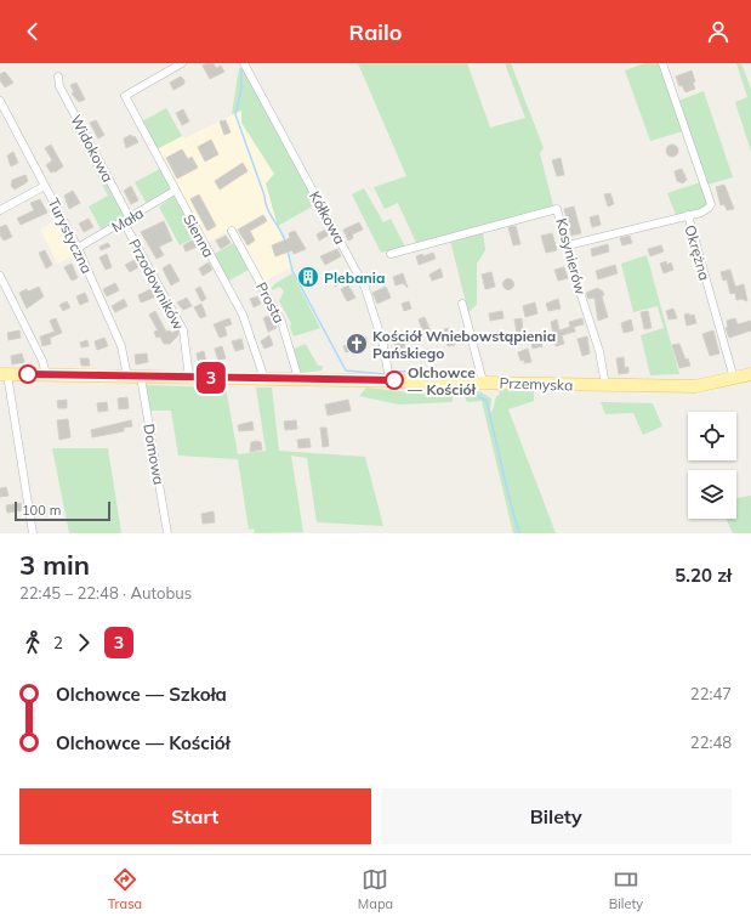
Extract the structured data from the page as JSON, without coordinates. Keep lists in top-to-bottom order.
{
  "streets": {
    "main road": ["Przemyska"],
    "street": [
      "Widokowa",
      "Kółkowa",
      "Mała",
      "Turystyczna",
      "Sienna",
      "Okrężna",
      "Kosynierów",
      "Przodowników",
      "Prosta",
      "Domowa"
    ]
  },
  "crossings": [
    ["Widokowa", "Mała"],
    ["Widokowa", "Przodowników"],
    ["Kółkowa", "Przemyska"],
    ["Mała", "Turystyczna"],
    ["Mała", "Sienna"],
    ["Mała", "Przodowników"],
    ["Turystyczna", "Przemyska"],
    ["Turystyczna", "Domowa"],
    ["Sienna", "Przemyska"],
    ["Okrężna", "Kosynierów"],
    ["Okrężna", "Przemyska"],
    ["Kosynierów", "Przemyska"],
    ["Przodowników", "Przemyska"],
    ["Prosta", "Przemyska"],
    ["Przemyska", "Domowa"]
  ],
  "places": {
    "building": ["Plebania"],
    "church": ["Kościół Wniebowstąpienia Pańskiego"],
    "other": ["Olchowce — Kościół"]
  },
  "lines": ["bus line 3"],
  "scale_bar": "100 m",
  "page": {
    "header": "Railo",
    "on_map": "3",
    "scale": "100 m",
    "heading": ["3 min", "22:45 – 22:48 · Autobus", "5.20 zł"],
    "legs": ["2", "3"],
    "list": [
      {
        "name": "Olchowce — Szkoła",
        "value": "22:47"
      },
      {
        "name": "Olchowce — Kościół",
        "value": "22:48"
      }
    ],
    "buttons": ["Start", "Bilety"],
    "tabs": ["Trasa", "Mapa", "Bilety"]
  }
}
